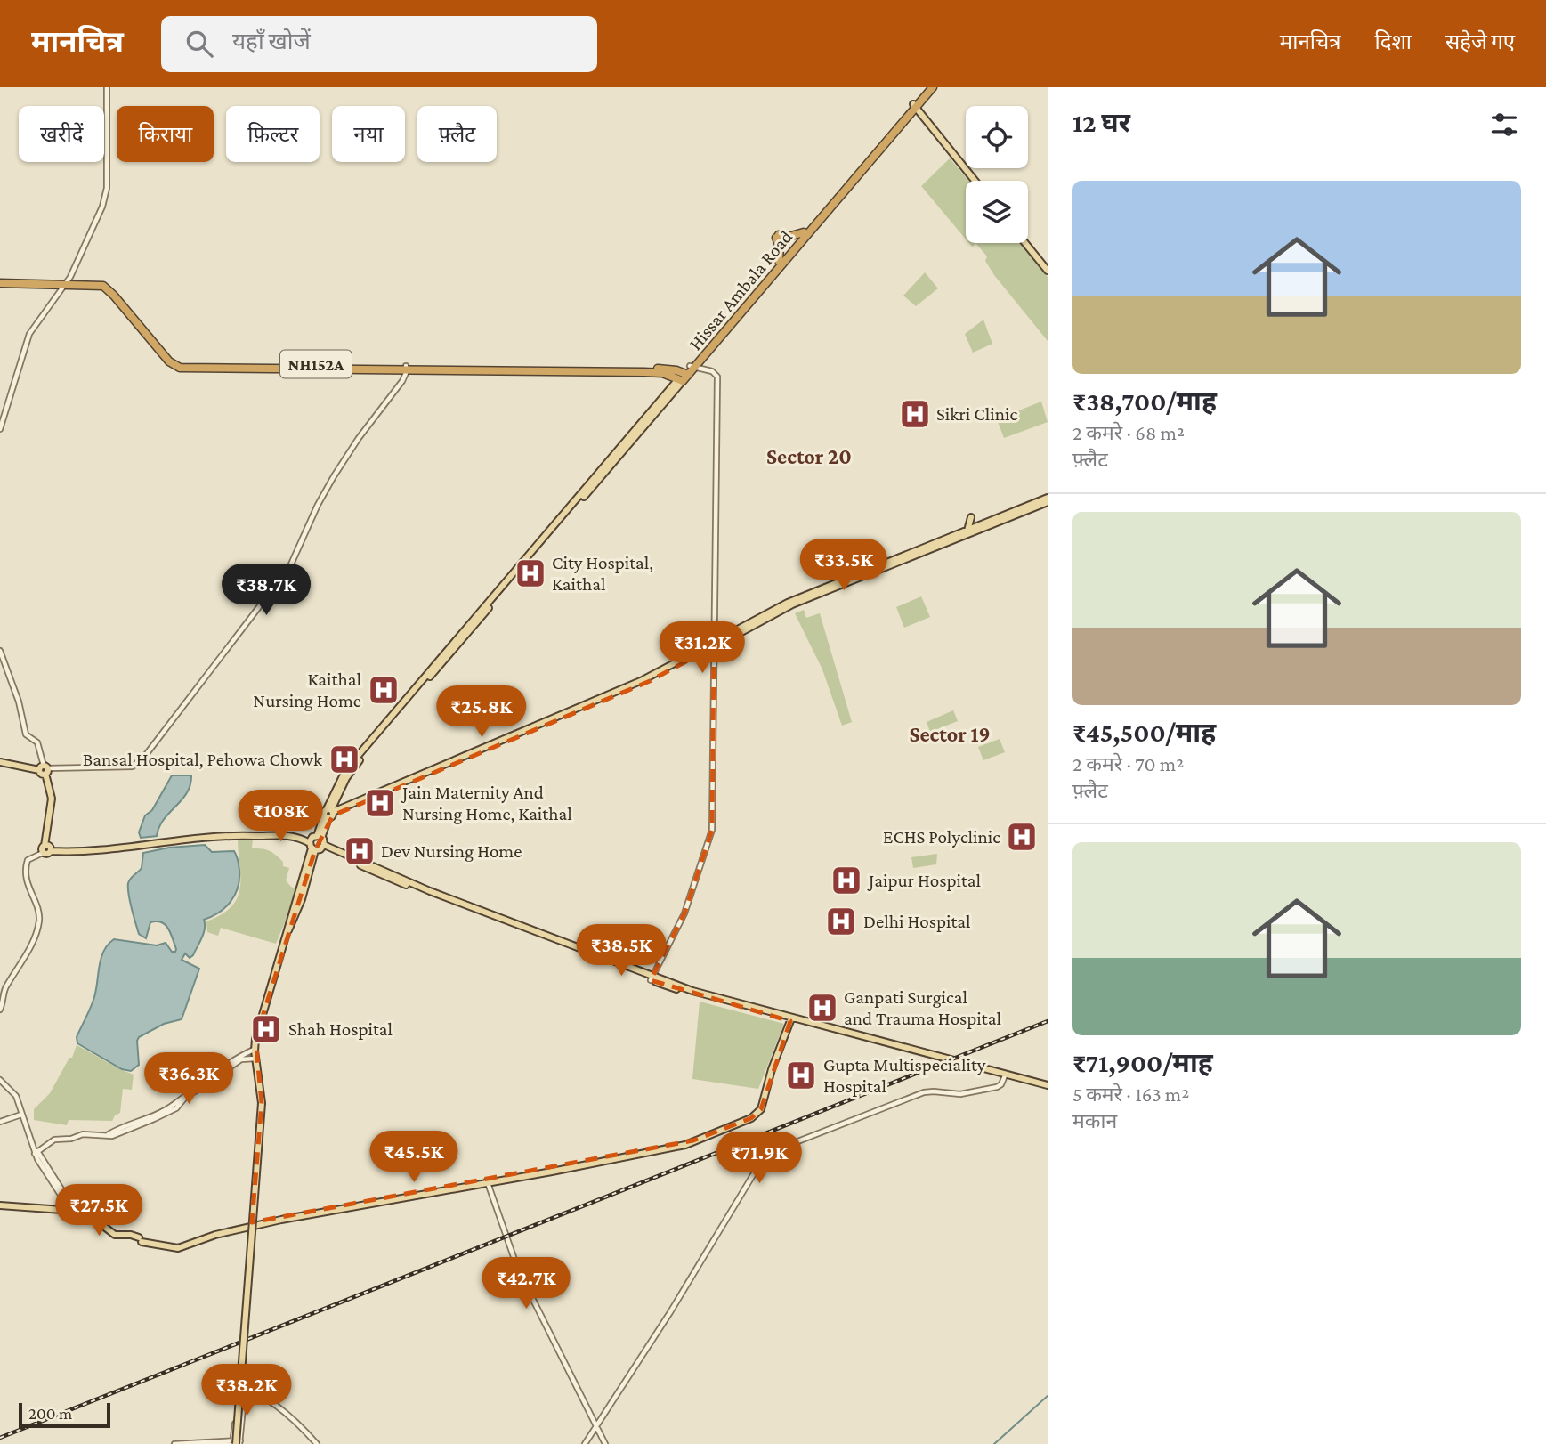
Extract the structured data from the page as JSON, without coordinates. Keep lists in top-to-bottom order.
{
  "streets": {
    "highway": ["Hissar Ambala Road", "NH152A"]
  },
  "crossings": [
    ["Hissar Ambala Road", "NH152A"]
  ],
  "districts": ["Sector 20", "Sector 19"],
  "places": {
    "hospital": [
      "Sikri Clinic",
      "City Hospital, Kaithal",
      "Kaithal Nursing Home",
      "Bansal Hospital, Pehowa Chowk",
      "Jain Maternity And Nursing Home, Kaithal",
      "ECHS Polyclinic",
      "Dev Nursing Home",
      "Jaipur Hospital",
      "Delhi Hospital",
      "Ganpati Surgical and Trauma Hospital",
      "Shah Hospital",
      "Gupta Multispeciality Hospital"
    ]
  },
  "scale_bar": "200 m",
  "page": {
    "header": "मानचित्र",
    "search": "यहाँ खोजें",
    "nav": ["मानचित्र", "दिशा", "सहेजे गए"],
    "heading": "12 घर",
    "chip": [
      "खरीदें",
      "किराया",
      "फ़िल्टर",
      "नया",
      "फ़्लैट"
    ],
    "list": [
      {
        "name": "₹38,700/माह",
        "note": "2 कमरे · 68 m² · फ़्लैट"
      },
      {
        "name": "₹45,500/माह",
        "note": "2 कमरे · 70 m² · फ़्लैट"
      },
      {
        "name": "₹71,900/माह",
        "note": "5 कमरे · 163 m² · मकान"
      }
    ],
    "price": [
      "₹33.5K",
      "₹38.7K",
      "₹31.2K",
      "₹25.8K",
      "₹108K",
      "₹38.5K",
      "₹36.3K",
      "₹45.5K",
      "₹71.9K",
      "₹27.5K",
      "₹42.7K",
      "₹38.2K"
    ],
    "scale": "200 m"
  }
}
